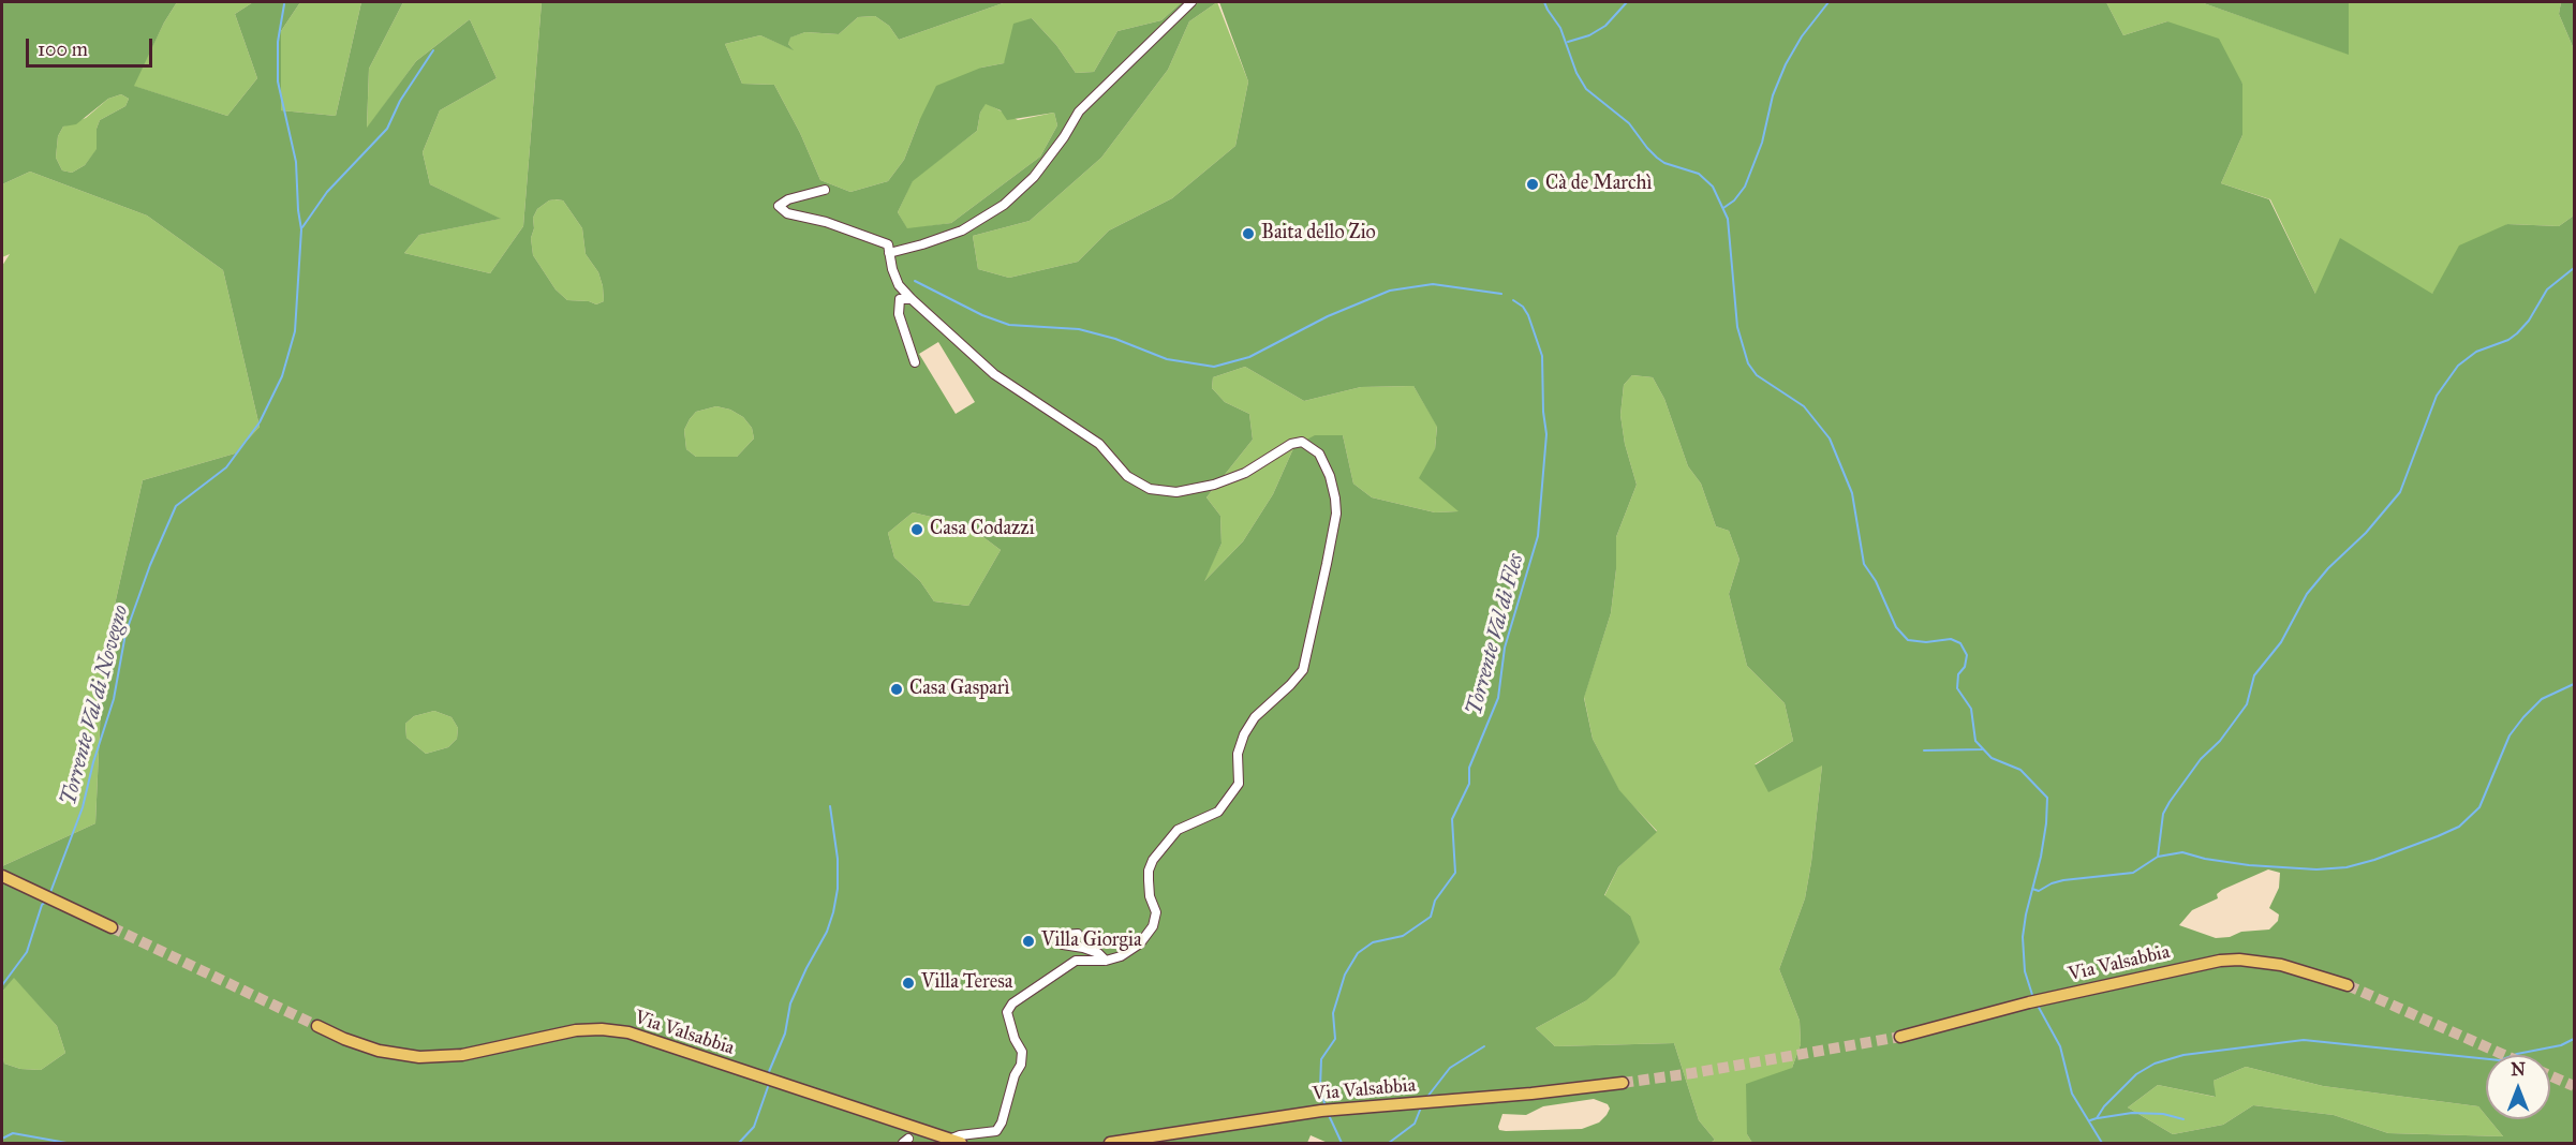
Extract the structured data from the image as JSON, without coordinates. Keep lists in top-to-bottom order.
{
  "streets": {
    "main road": ["Via Valsabbia"]
  },
  "water": ["Torrente Val di Fles", "Torrente Val di Novegno"],
  "places": [
    "Cà de Marchì",
    "Baita dello Zio",
    "Casa Codazzi",
    "Casa Gasparì",
    "Villa Giorgia",
    "Villa Teresa"
  ],
  "scale_bar": "100 m",
  "north": "top"
}
